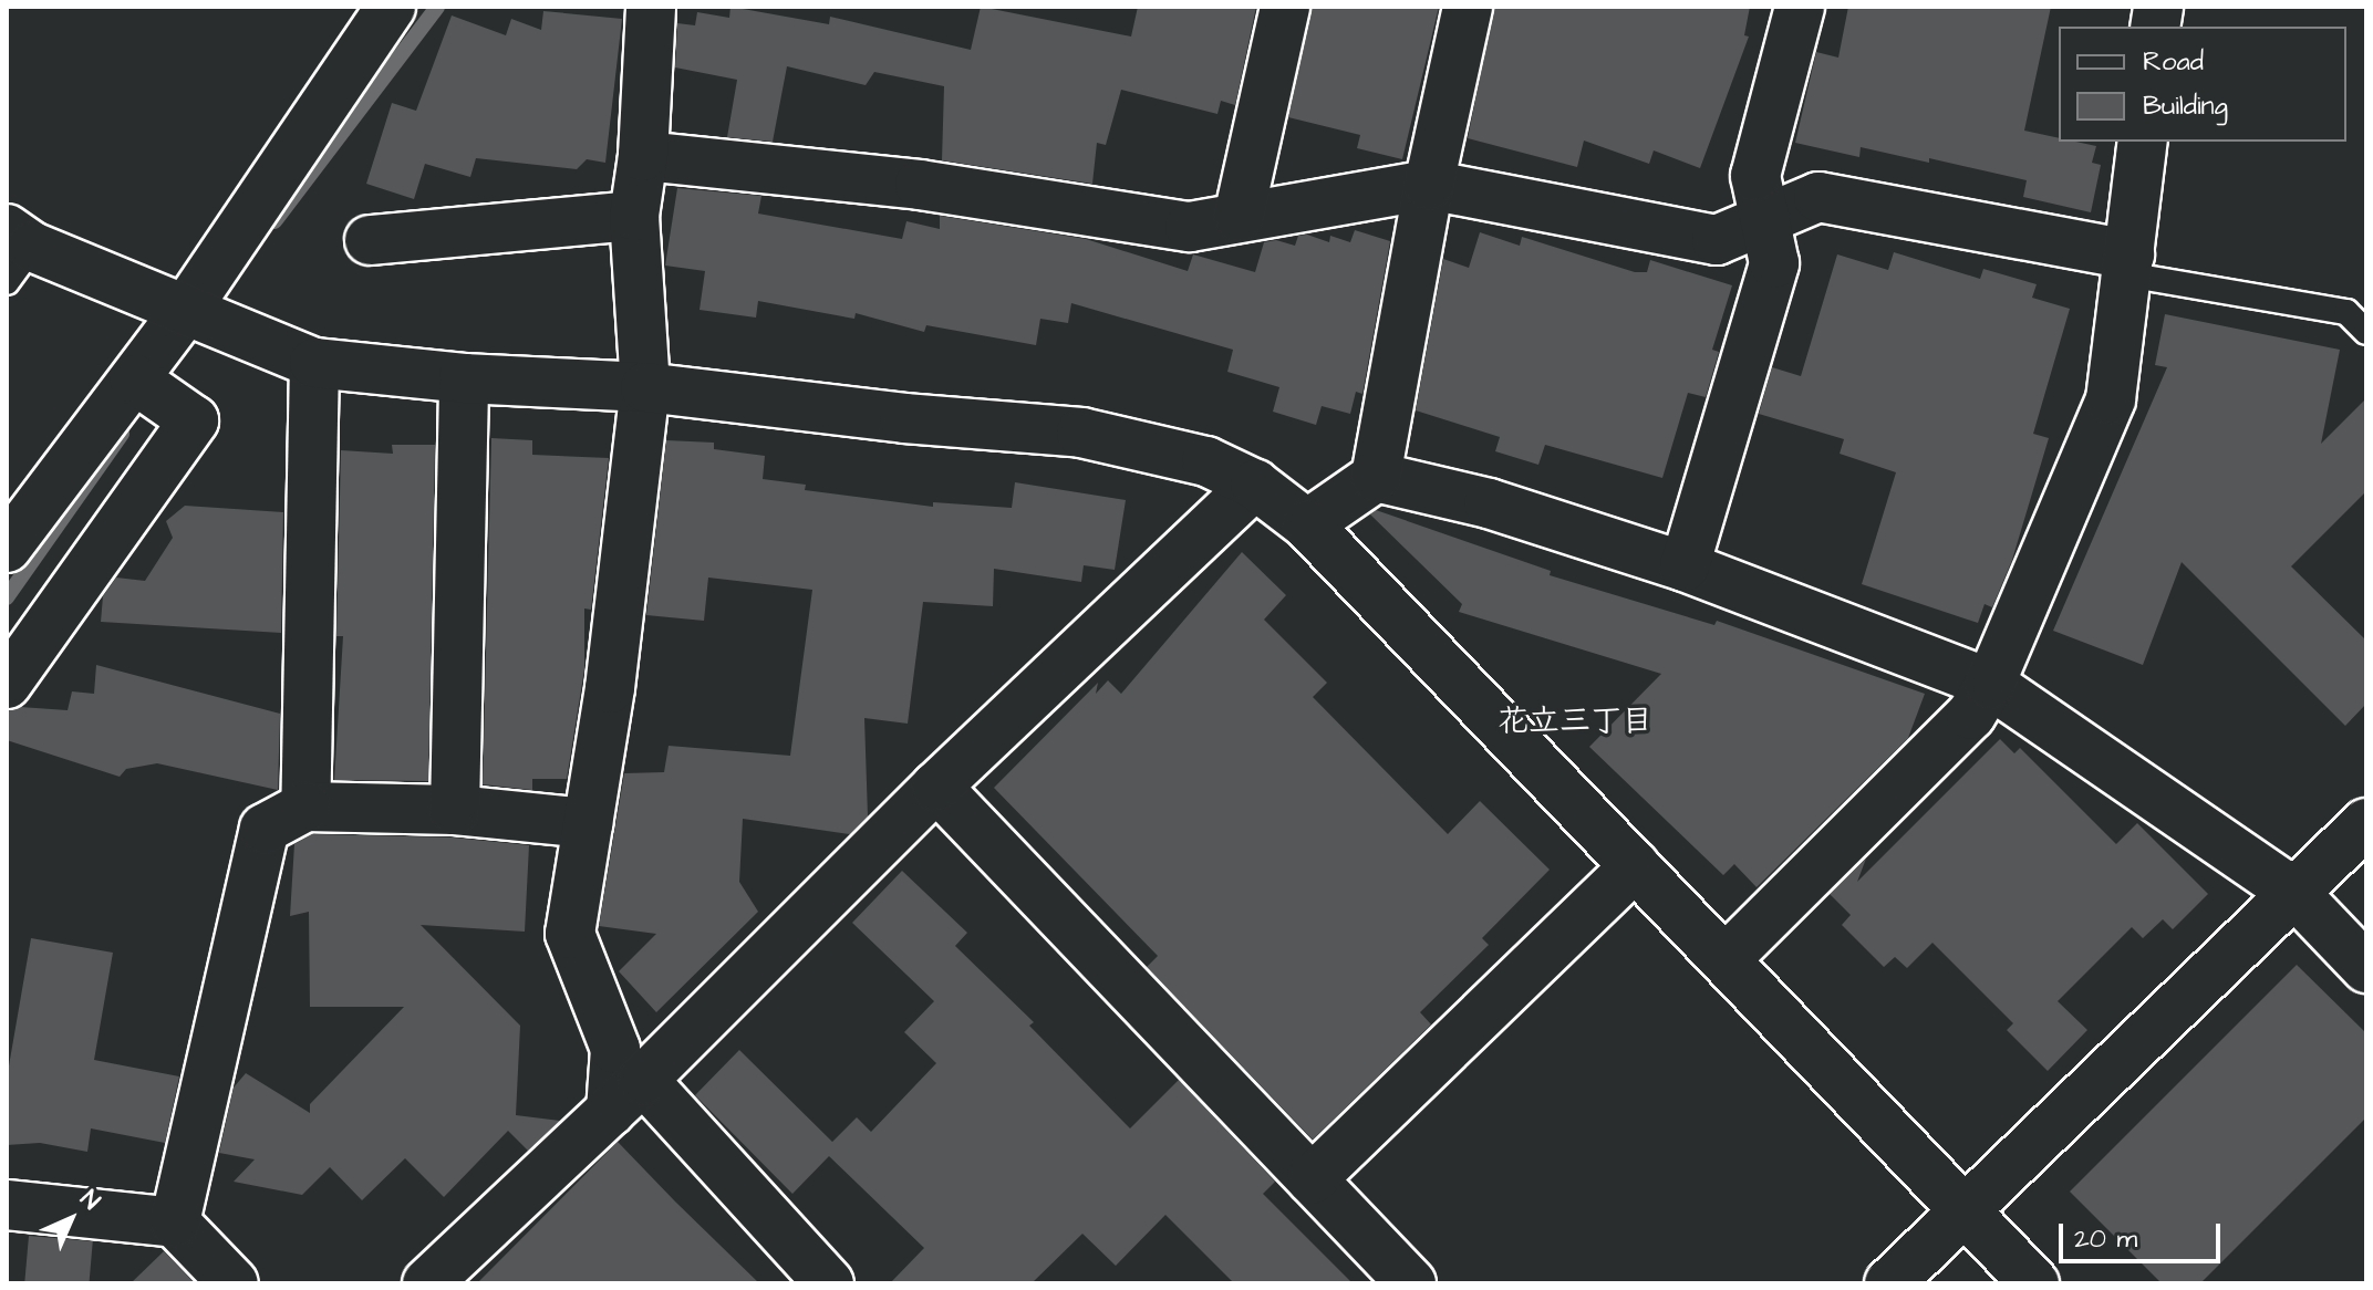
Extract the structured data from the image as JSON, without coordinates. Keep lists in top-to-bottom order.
{
  "districts": ["花立三丁目"],
  "legend": ["Road", "Building"],
  "scale_bar": "20 m",
  "north": "top right"
}
